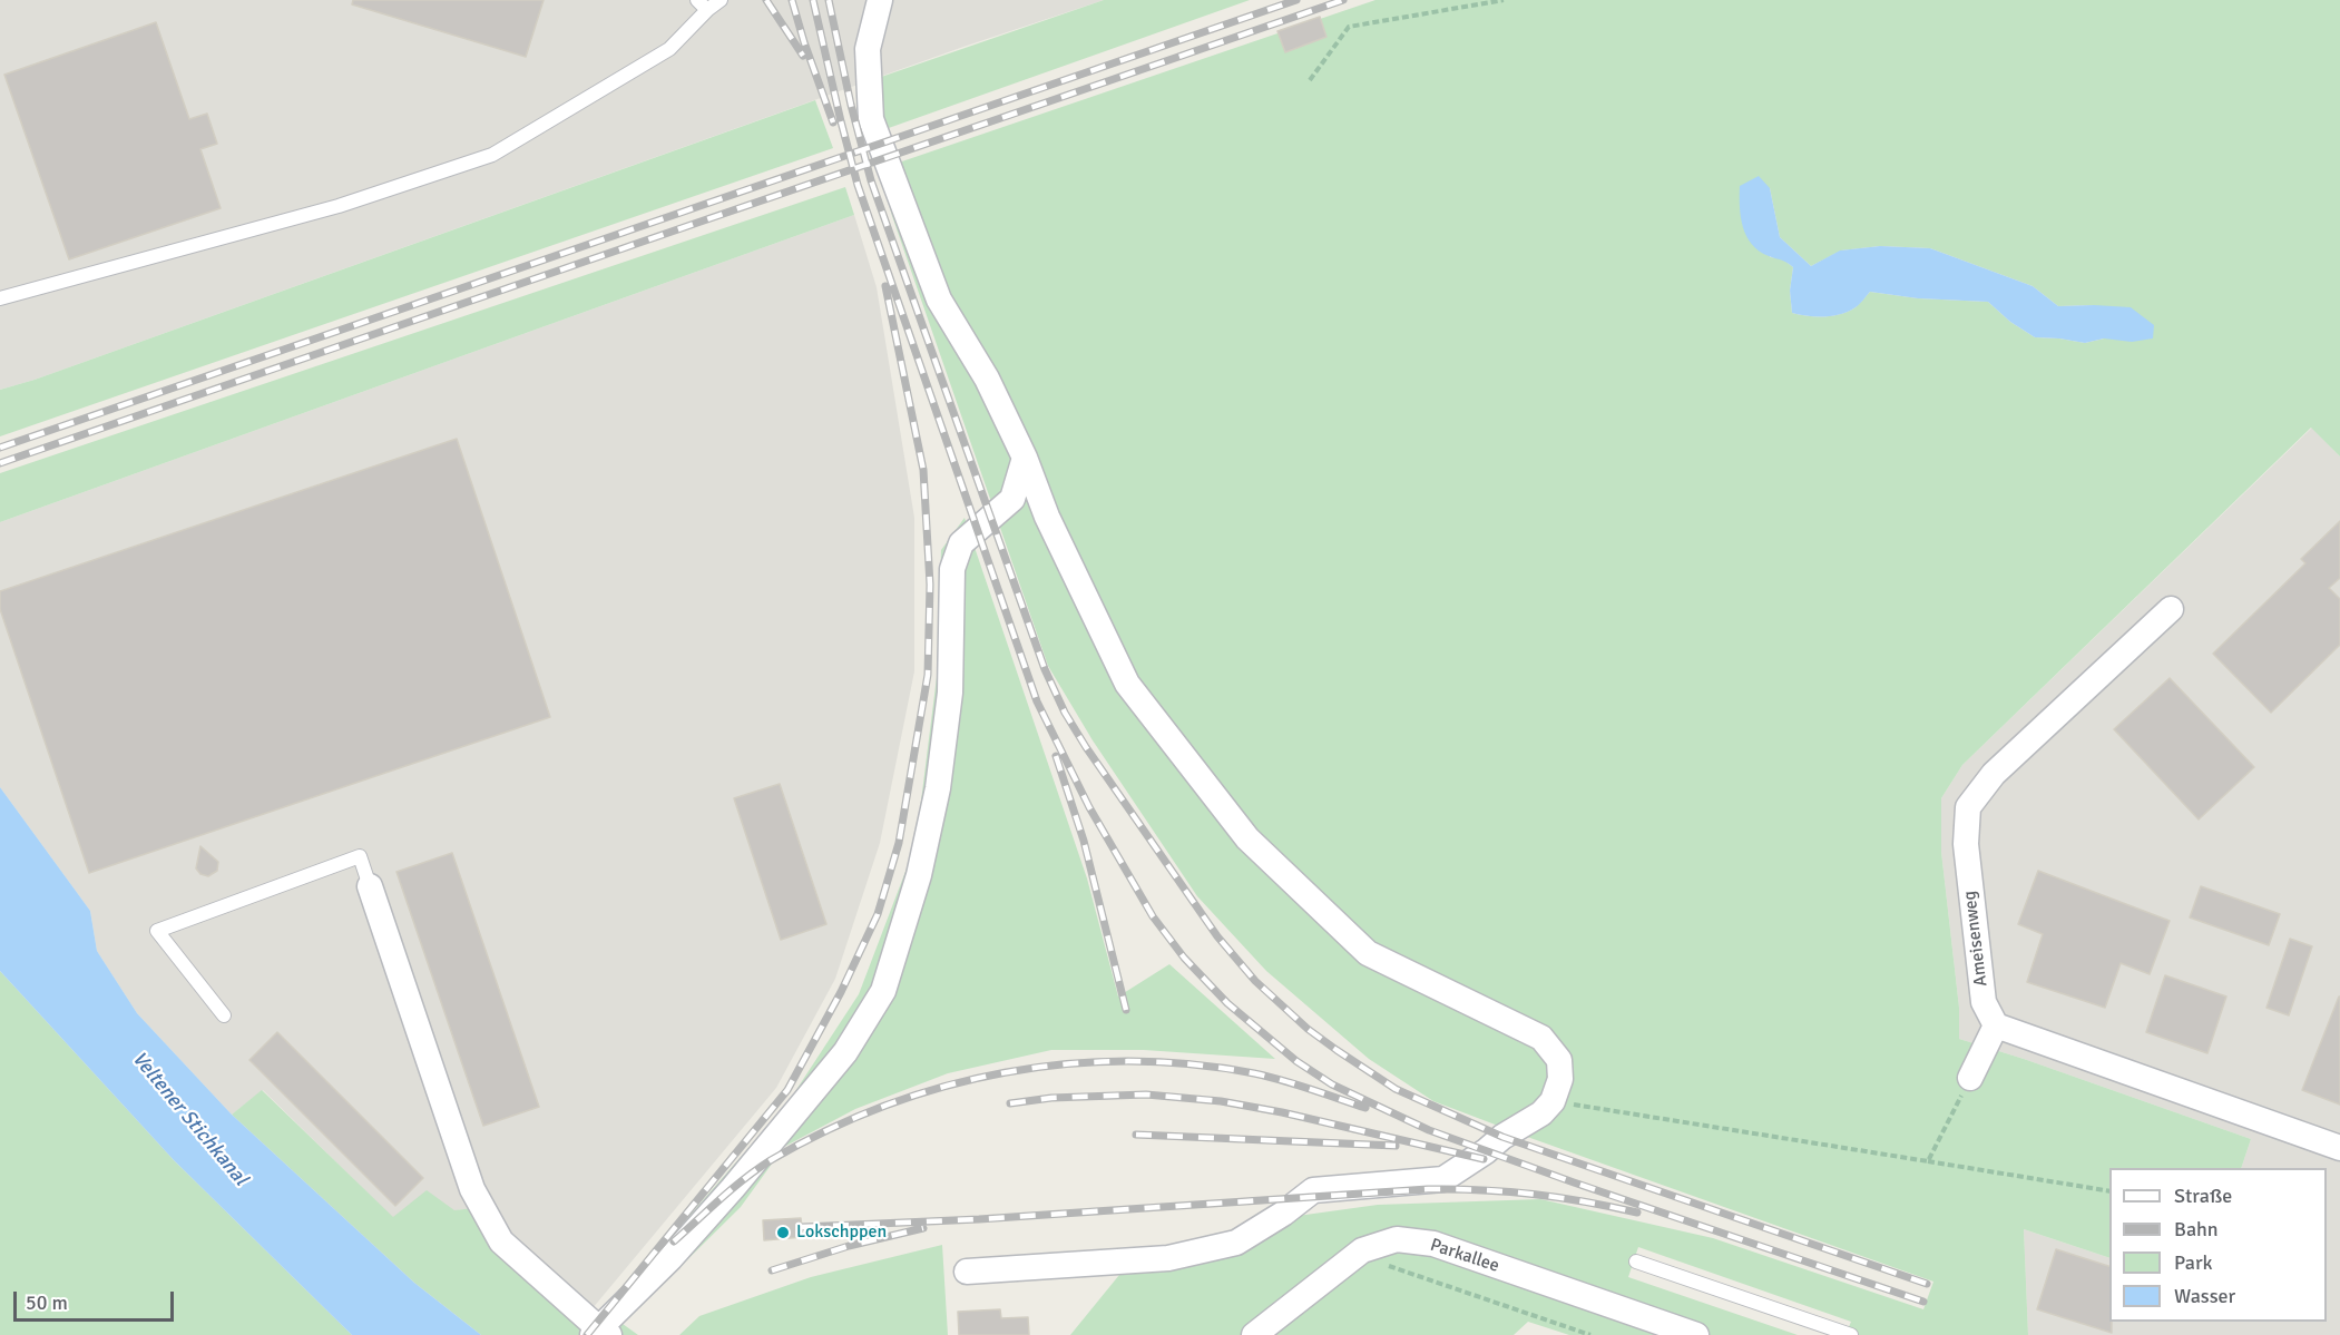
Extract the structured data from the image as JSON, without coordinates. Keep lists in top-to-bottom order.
{
  "streets": {
    "street": ["Ameisenweg", "Parkallee"]
  },
  "water": ["Veltener Stichkanal"],
  "places": ["Lokschppen"],
  "legend": [
    "Straße",
    "Bahn",
    "Park",
    "Wasser"
  ],
  "scale_bar": "50 m"
}
